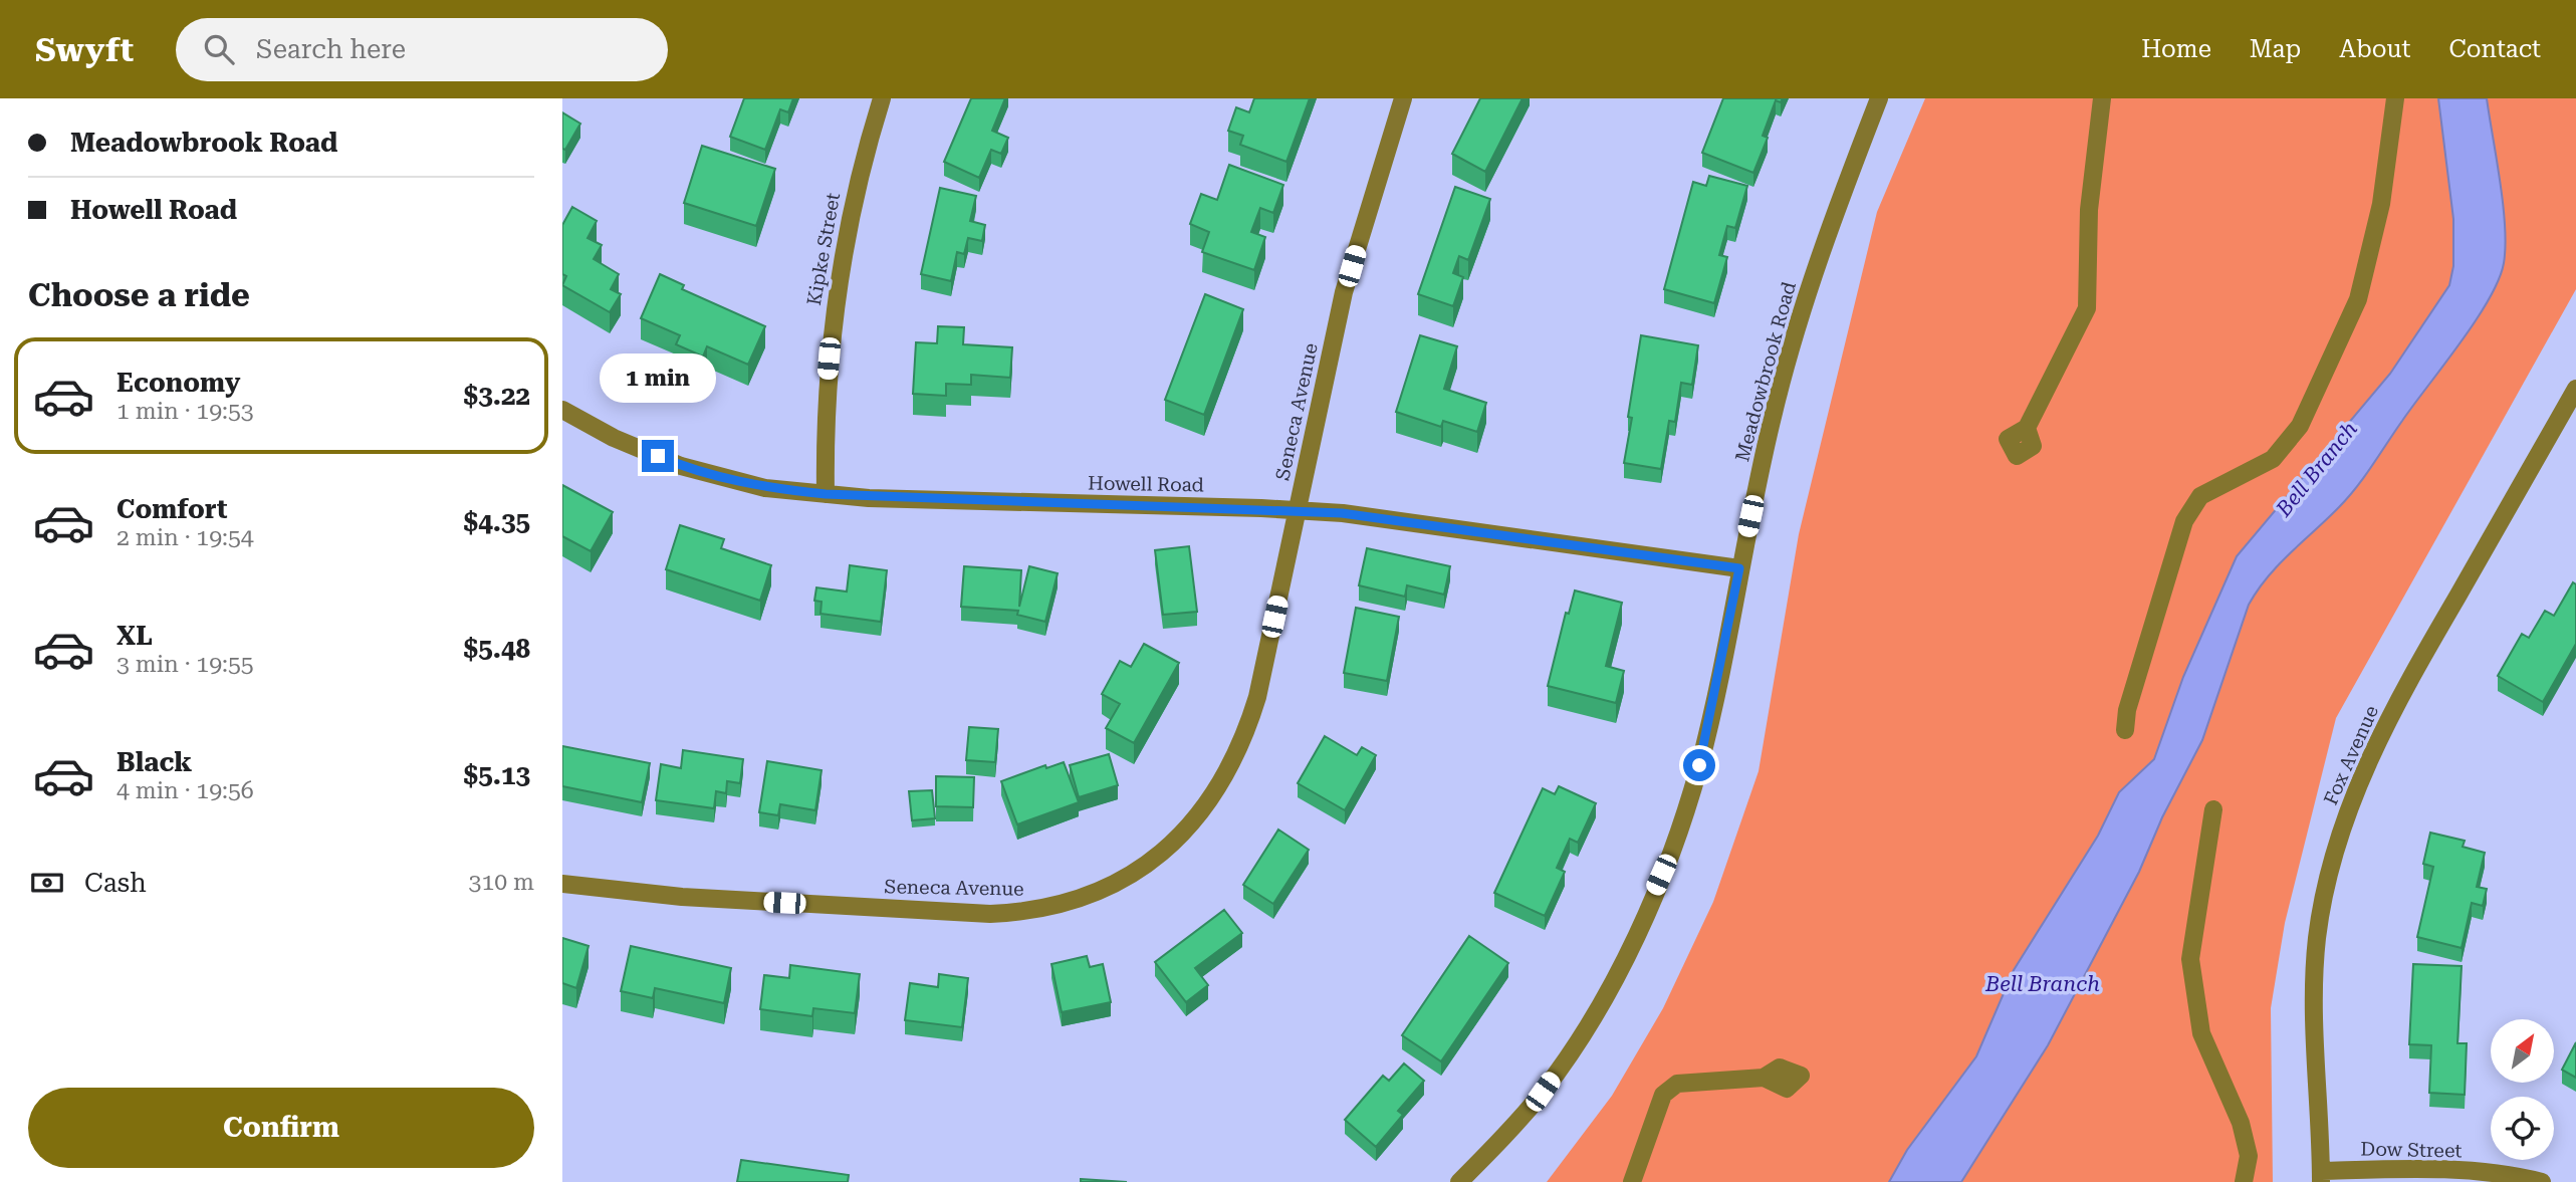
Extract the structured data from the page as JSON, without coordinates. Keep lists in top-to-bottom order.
{
  "streets": {
    "street": [
      "Kipke Street",
      "Meadowbrook Road",
      "Seneca Avenue",
      "Howell Road",
      "Fox Avenue",
      "Dow Street"
    ]
  },
  "crossings": [
    ["Kipke Street", "Howell Road"],
    ["Meadowbrook Road", "Howell Road"],
    ["Seneca Avenue", "Howell Road"],
    ["Fox Avenue", "Dow Street"]
  ],
  "water": ["Bell Branch"],
  "north": "top right",
  "page": {
    "header": "Swyft",
    "search": "Search here",
    "nav": [
      "Home",
      "Map",
      "About",
      "Contact"
    ],
    "banner": ["Meadowbrook Road", "Howell Road"],
    "heading": "Choose a ride",
    "list": [
      {
        "name": "Economy",
        "note": "1 min · 19:53",
        "value": "$3.22"
      },
      {
        "name": "Comfort",
        "note": "2 min · 19:54",
        "value": "$4.35"
      },
      {
        "name": "XL",
        "note": "3 min · 19:55",
        "value": "$5.48"
      },
      {
        "name": "Black",
        "note": "4 min · 19:56",
        "value": "$5.13"
      }
    ],
    "bubble": "1 min",
    "pay": ["Cash", "310 m"],
    "buttons": "Confirm"
  }
}
